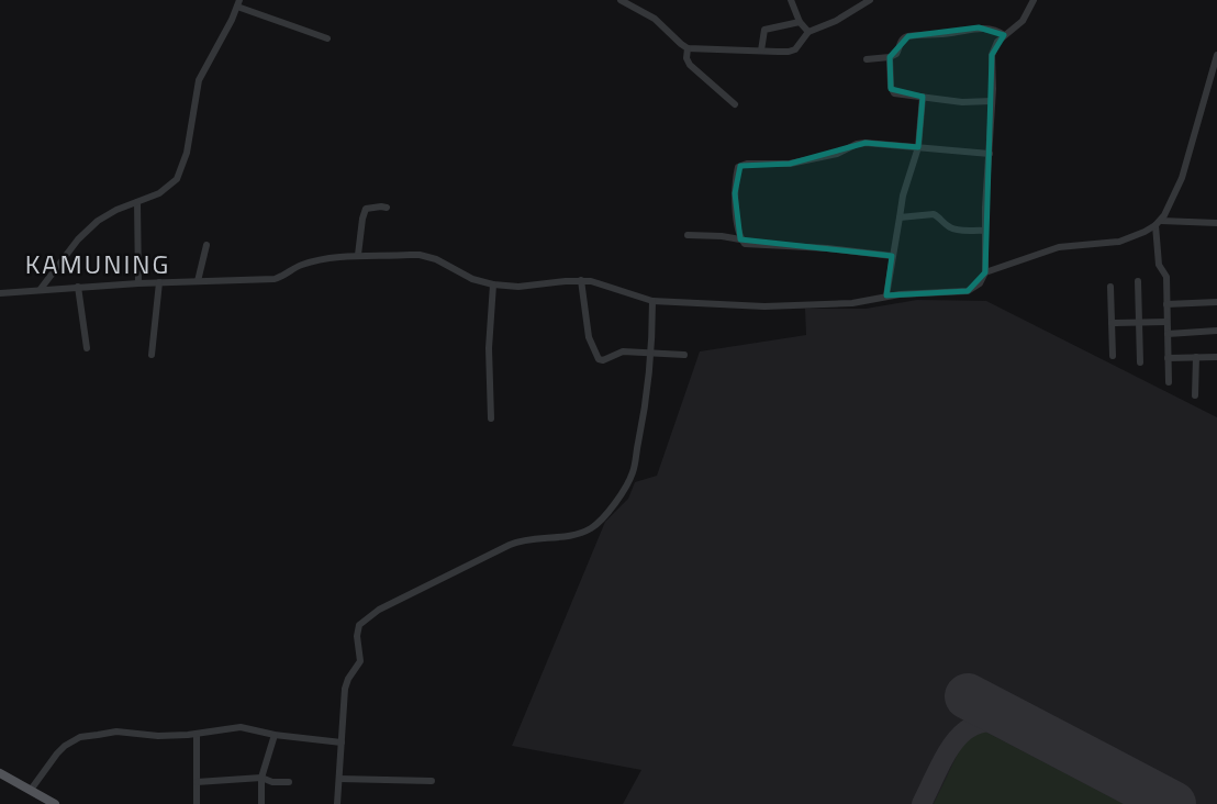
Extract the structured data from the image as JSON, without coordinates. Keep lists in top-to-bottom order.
{
  "districts": ["KAMUNING"]
}
